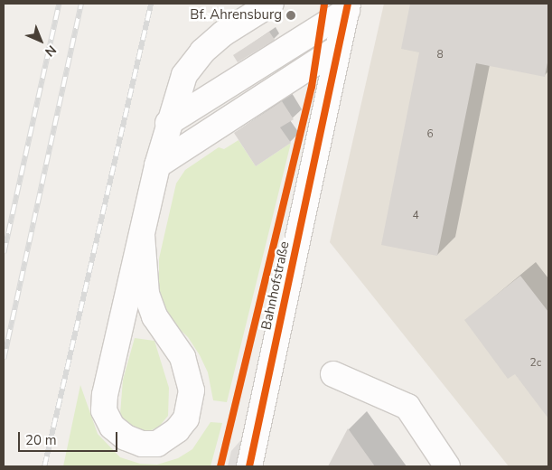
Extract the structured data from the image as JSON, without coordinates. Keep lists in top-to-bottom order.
{
  "streets": {
    "street": ["Bahnhofstraße"]
  },
  "places": ["Bf. Ahrensburg"],
  "house_numbers": [
    "8",
    "6",
    "4",
    "2c"
  ],
  "scale_bar": "20 m",
  "north": "bottom right"
}
